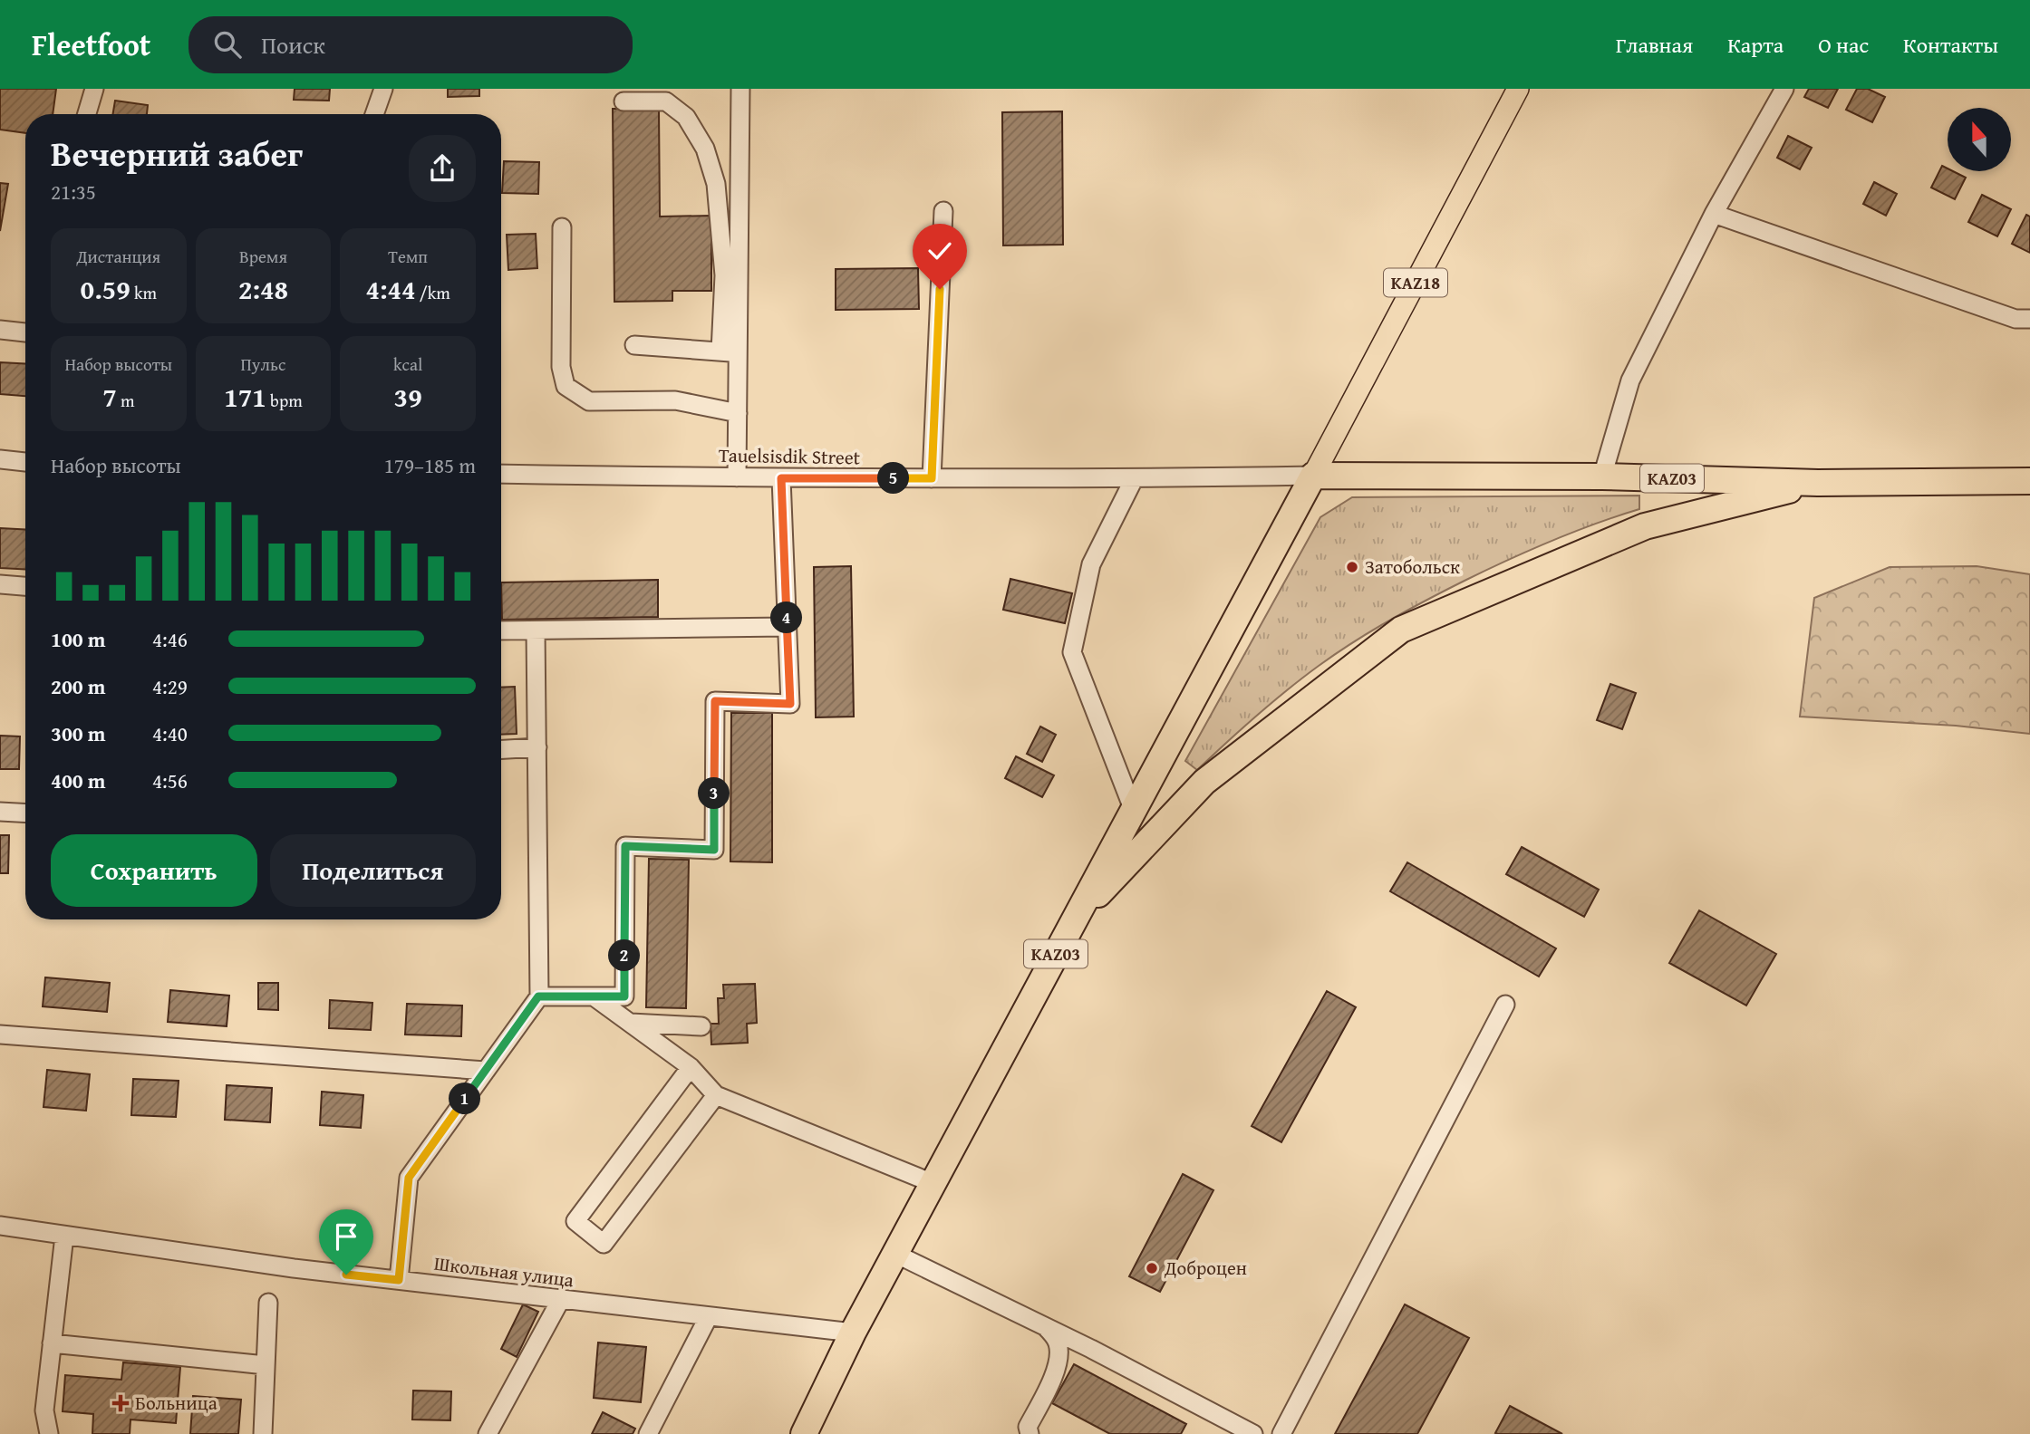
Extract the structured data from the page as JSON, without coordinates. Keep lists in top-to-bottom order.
{
  "streets": {
    "highway": ["KАZ03"],
    "main road": ["KAZ18"],
    "street": ["Tauelsisdik Street", "Школьная улица"]
  },
  "crossings": [
    ["KAZ18", "Tauelsisdik Street"],
    ["KAZ18", "KАZ03"],
    ["Tauelsisdik Street", "KАZ03"],
    ["KАZ03", "Школьная улица"]
  ],
  "places": {
    "other": ["Затобольск", "Доброцен"],
    "health": ["Больница"]
  },
  "north": "top",
  "page": {
    "header": "Fleetfoot",
    "search": "Поиск",
    "nav": [
      "Главная",
      "Карта",
      "О нас",
      "Контакты"
    ],
    "heading": ["Вечерний забег", "21:35"],
    "stats": [
      ["Дистанция", "0.59 km"],
      ["Время", "2:48"],
      ["Темп", "4:44 /km"],
      ["Набор высоты", "7 m"],
      ["Пульс", "171 bpm"],
      ["kcal", "39"]
    ],
    "chart": ["Набор высоты", "179–185 m"],
    "pins": [
      "5",
      "4",
      "3",
      "2",
      "1"
    ],
    "list": [
      {
        "name": "100 m",
        "note": "4:46"
      },
      {
        "name": "200 m",
        "note": "4:29"
      },
      {
        "name": "300 m",
        "note": "4:40"
      },
      {
        "name": "400 m",
        "note": "4:56"
      }
    ],
    "buttons": ["Сохранить", "Поделиться"]
  }
}
